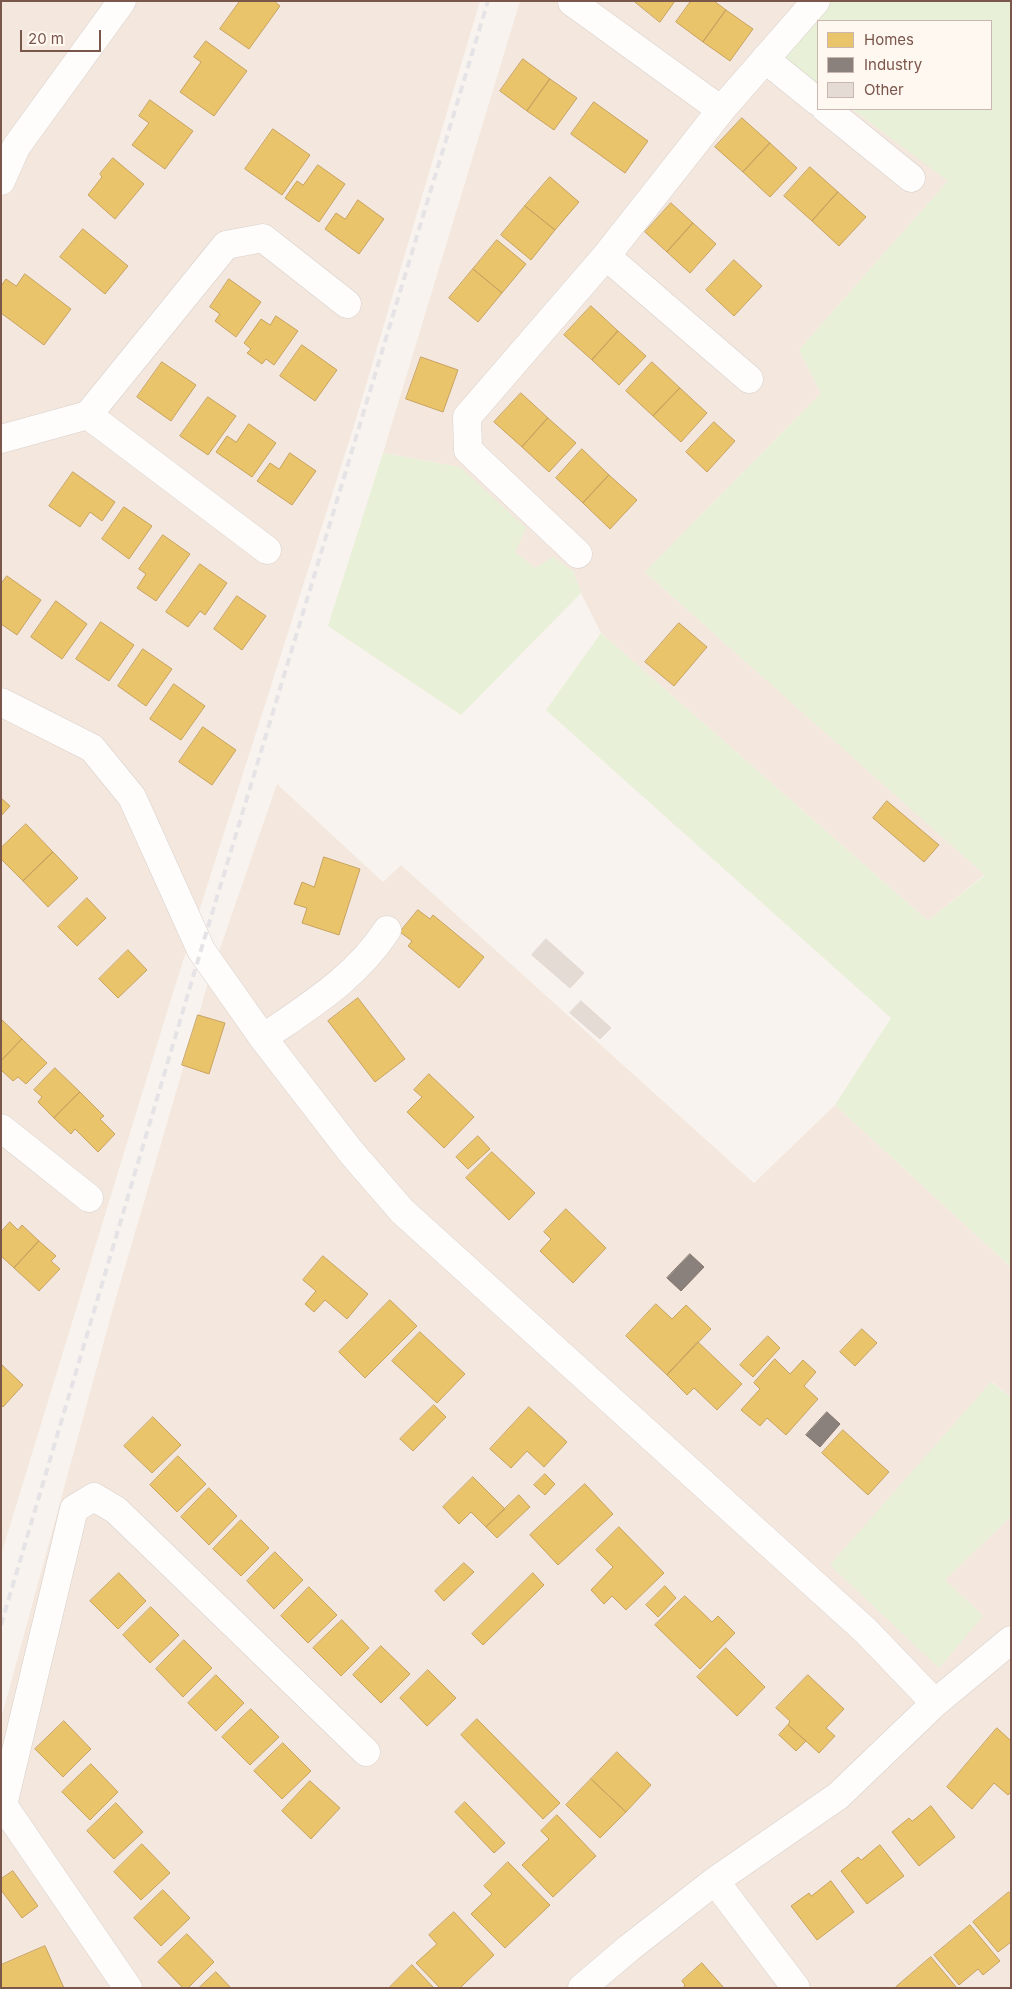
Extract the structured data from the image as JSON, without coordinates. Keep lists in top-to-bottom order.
{
  "legend": ["Homes", "Industry", "Other"],
  "scale_bar": "20 m"
}
